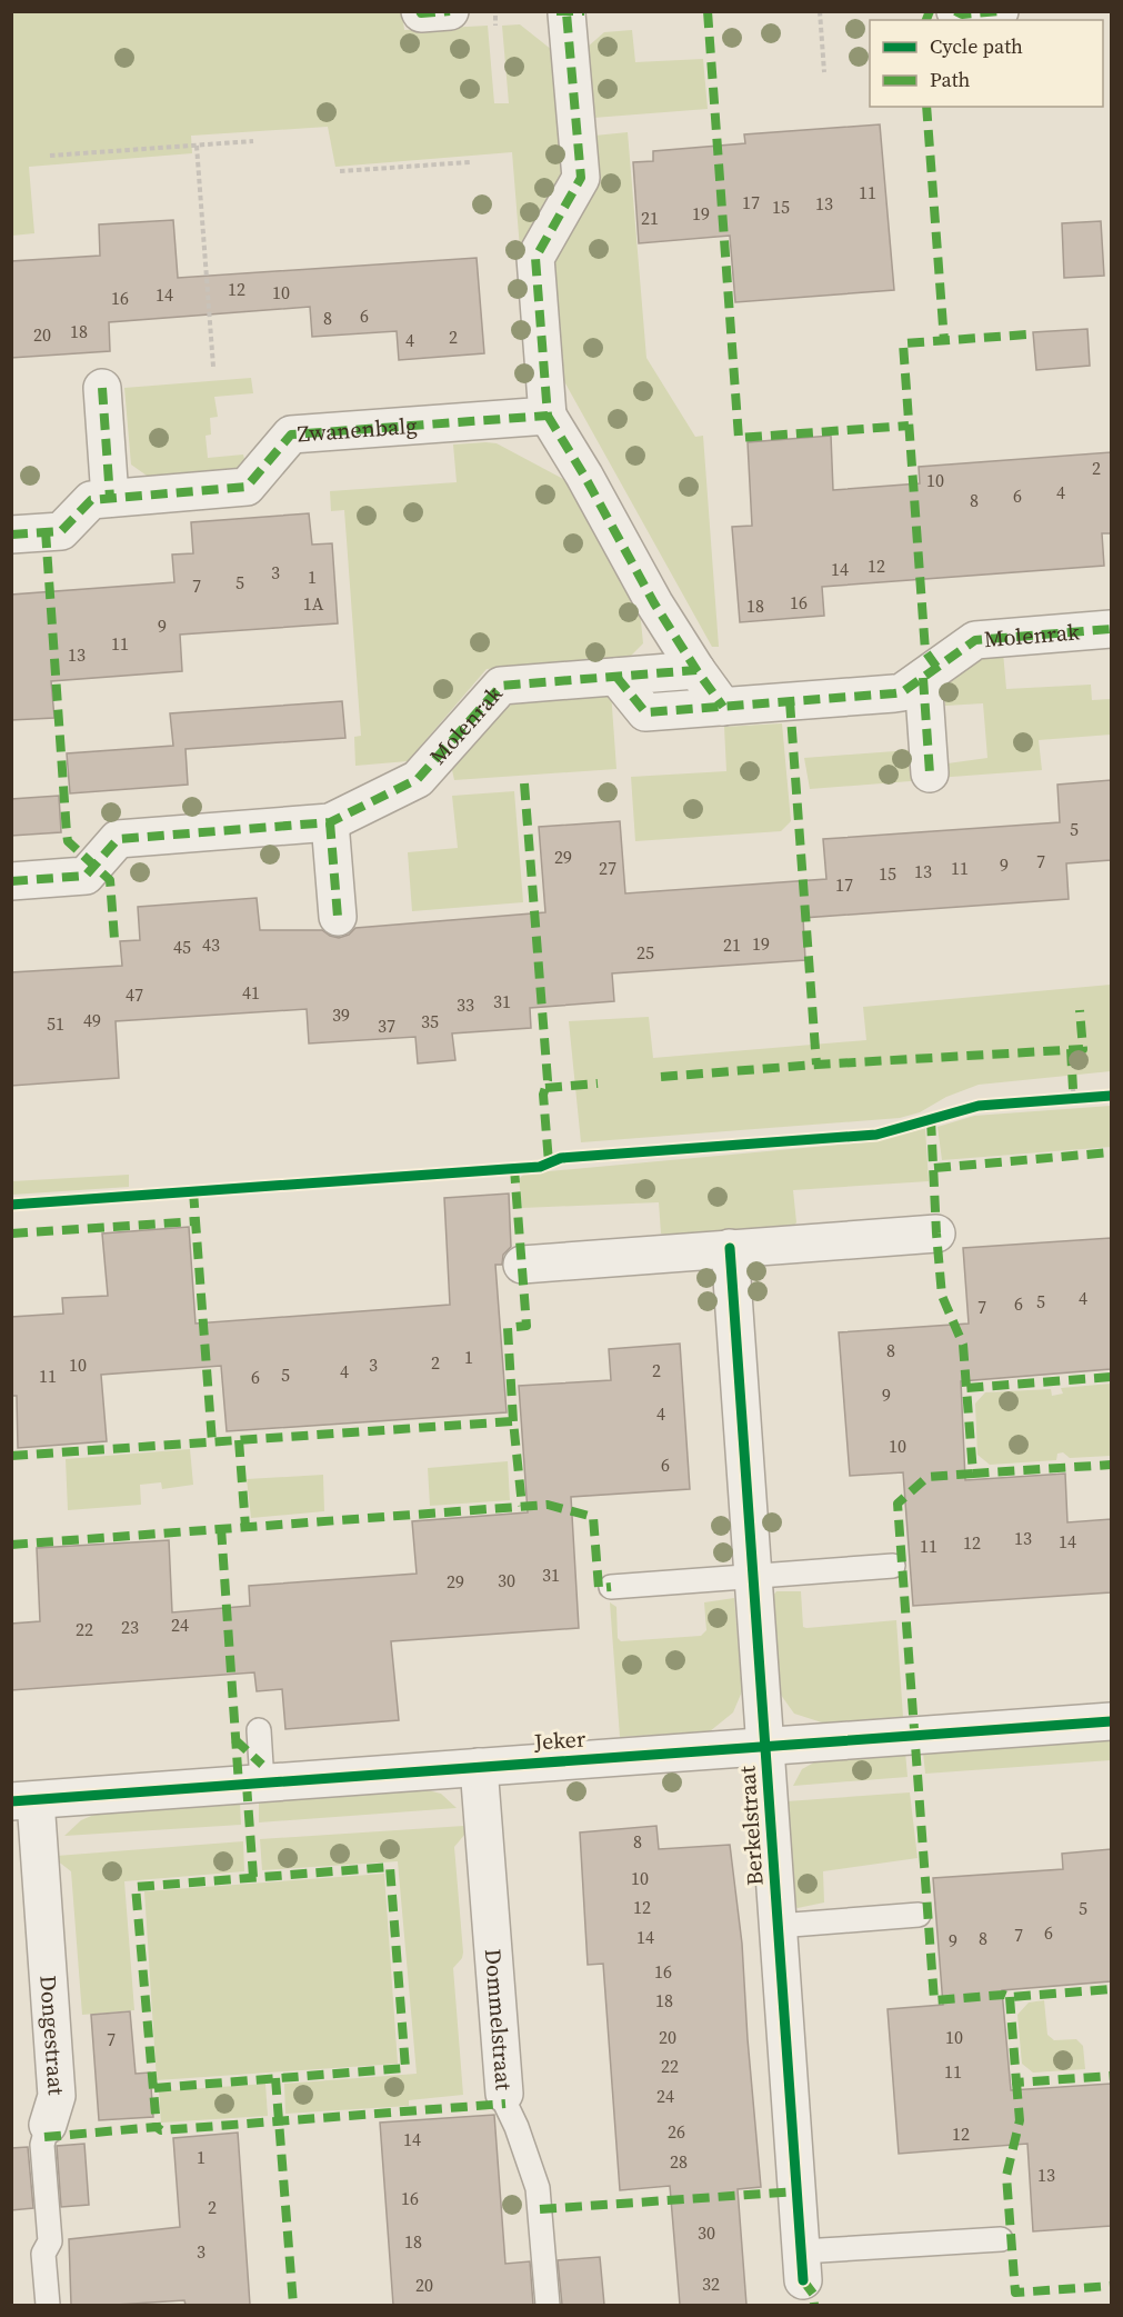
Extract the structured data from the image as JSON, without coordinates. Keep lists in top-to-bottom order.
{
  "streets": {
    "street": [
      "Zwanenbalg",
      "Molenrak",
      "Jeker",
      "Berkelstraat",
      "Dommelstraat",
      "Dongestraat"
    ]
  },
  "crossings": [
    ["Jeker", "Berkelstraat"],
    ["Jeker", "Dommelstraat"],
    ["Jeker", "Dongestraat"]
  ],
  "house_numbers": [
    "11",
    "17",
    "13",
    "15",
    "19",
    "21",
    "12",
    "10",
    "14",
    "16",
    "6",
    "8",
    "18",
    "20",
    "2",
    "4",
    "2",
    "10",
    "4",
    "6",
    "8",
    "12",
    "14",
    "3",
    "1",
    "5",
    "7",
    "16",
    "1A",
    "18",
    "9",
    "11",
    "13",
    "5",
    "29",
    "7",
    "9",
    "27",
    "11",
    "13",
    "15",
    "17",
    "19",
    "43",
    "21",
    "45",
    "25",
    "41",
    "47",
    "31",
    "33",
    "39",
    "49",
    "35",
    "51",
    "37",
    "4",
    "5",
    "6",
    "7",
    "8",
    "1",
    "2",
    "10",
    "3",
    "2",
    "4",
    "5",
    "11",
    "6",
    "9",
    "4",
    "10",
    "6",
    "13",
    "14",
    "12",
    "11",
    "31",
    "30",
    "29",
    "24",
    "23",
    "22",
    "8",
    "10",
    "12",
    "5",
    "6",
    "7",
    "14",
    "8",
    "9",
    "16",
    "18",
    "20",
    "10",
    "7",
    "22",
    "11",
    "24",
    "26",
    "12",
    "14",
    "1",
    "28",
    "13",
    "16",
    "2",
    "30",
    "18",
    "3",
    "32",
    "20"
  ],
  "legend": ["Cycle path", "Path"]
}
